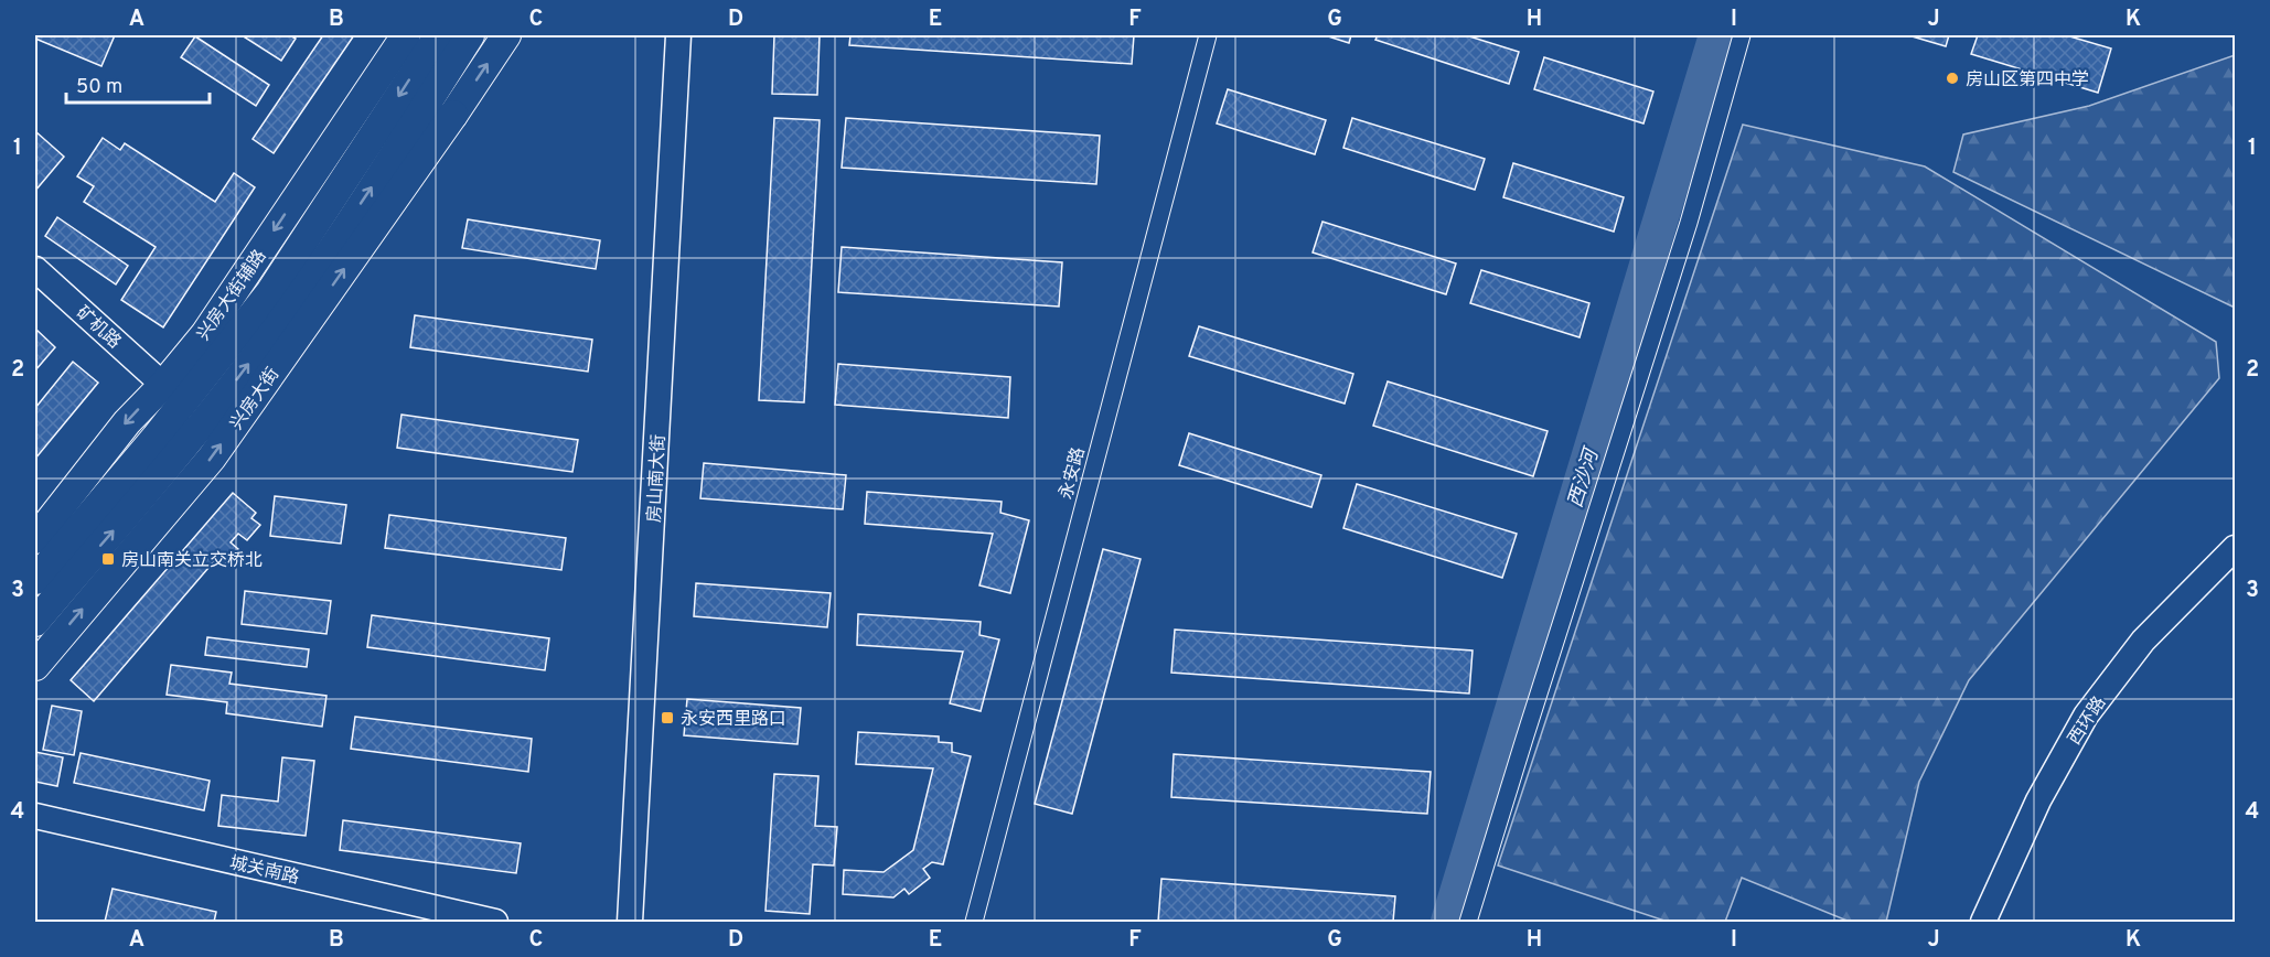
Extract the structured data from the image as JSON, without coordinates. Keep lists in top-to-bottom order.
{
  "streets": {
    "main road": [
      "兴房大街辅路",
      "矿机路",
      "兴房大街",
      "房山南大街",
      "西环路",
      "城关南路"
    ],
    "street": ["永安路"]
  },
  "crossings": [
    ["兴房大街辅路", "矿机路"]
  ],
  "water": ["西沙河"],
  "places": {
    "other": ["房山区第四中学"],
    "transit": ["房山南关立交桥北", "永安西里路口"]
  },
  "scale_bar": "50 m",
  "grid": {
    "columns": [
      "A",
      "B",
      "C",
      "D",
      "E",
      "F",
      "G",
      "H",
      "I",
      "J",
      "K"
    ],
    "rows": [
      "1",
      "2",
      "3",
      "4"
    ]
  }
}
